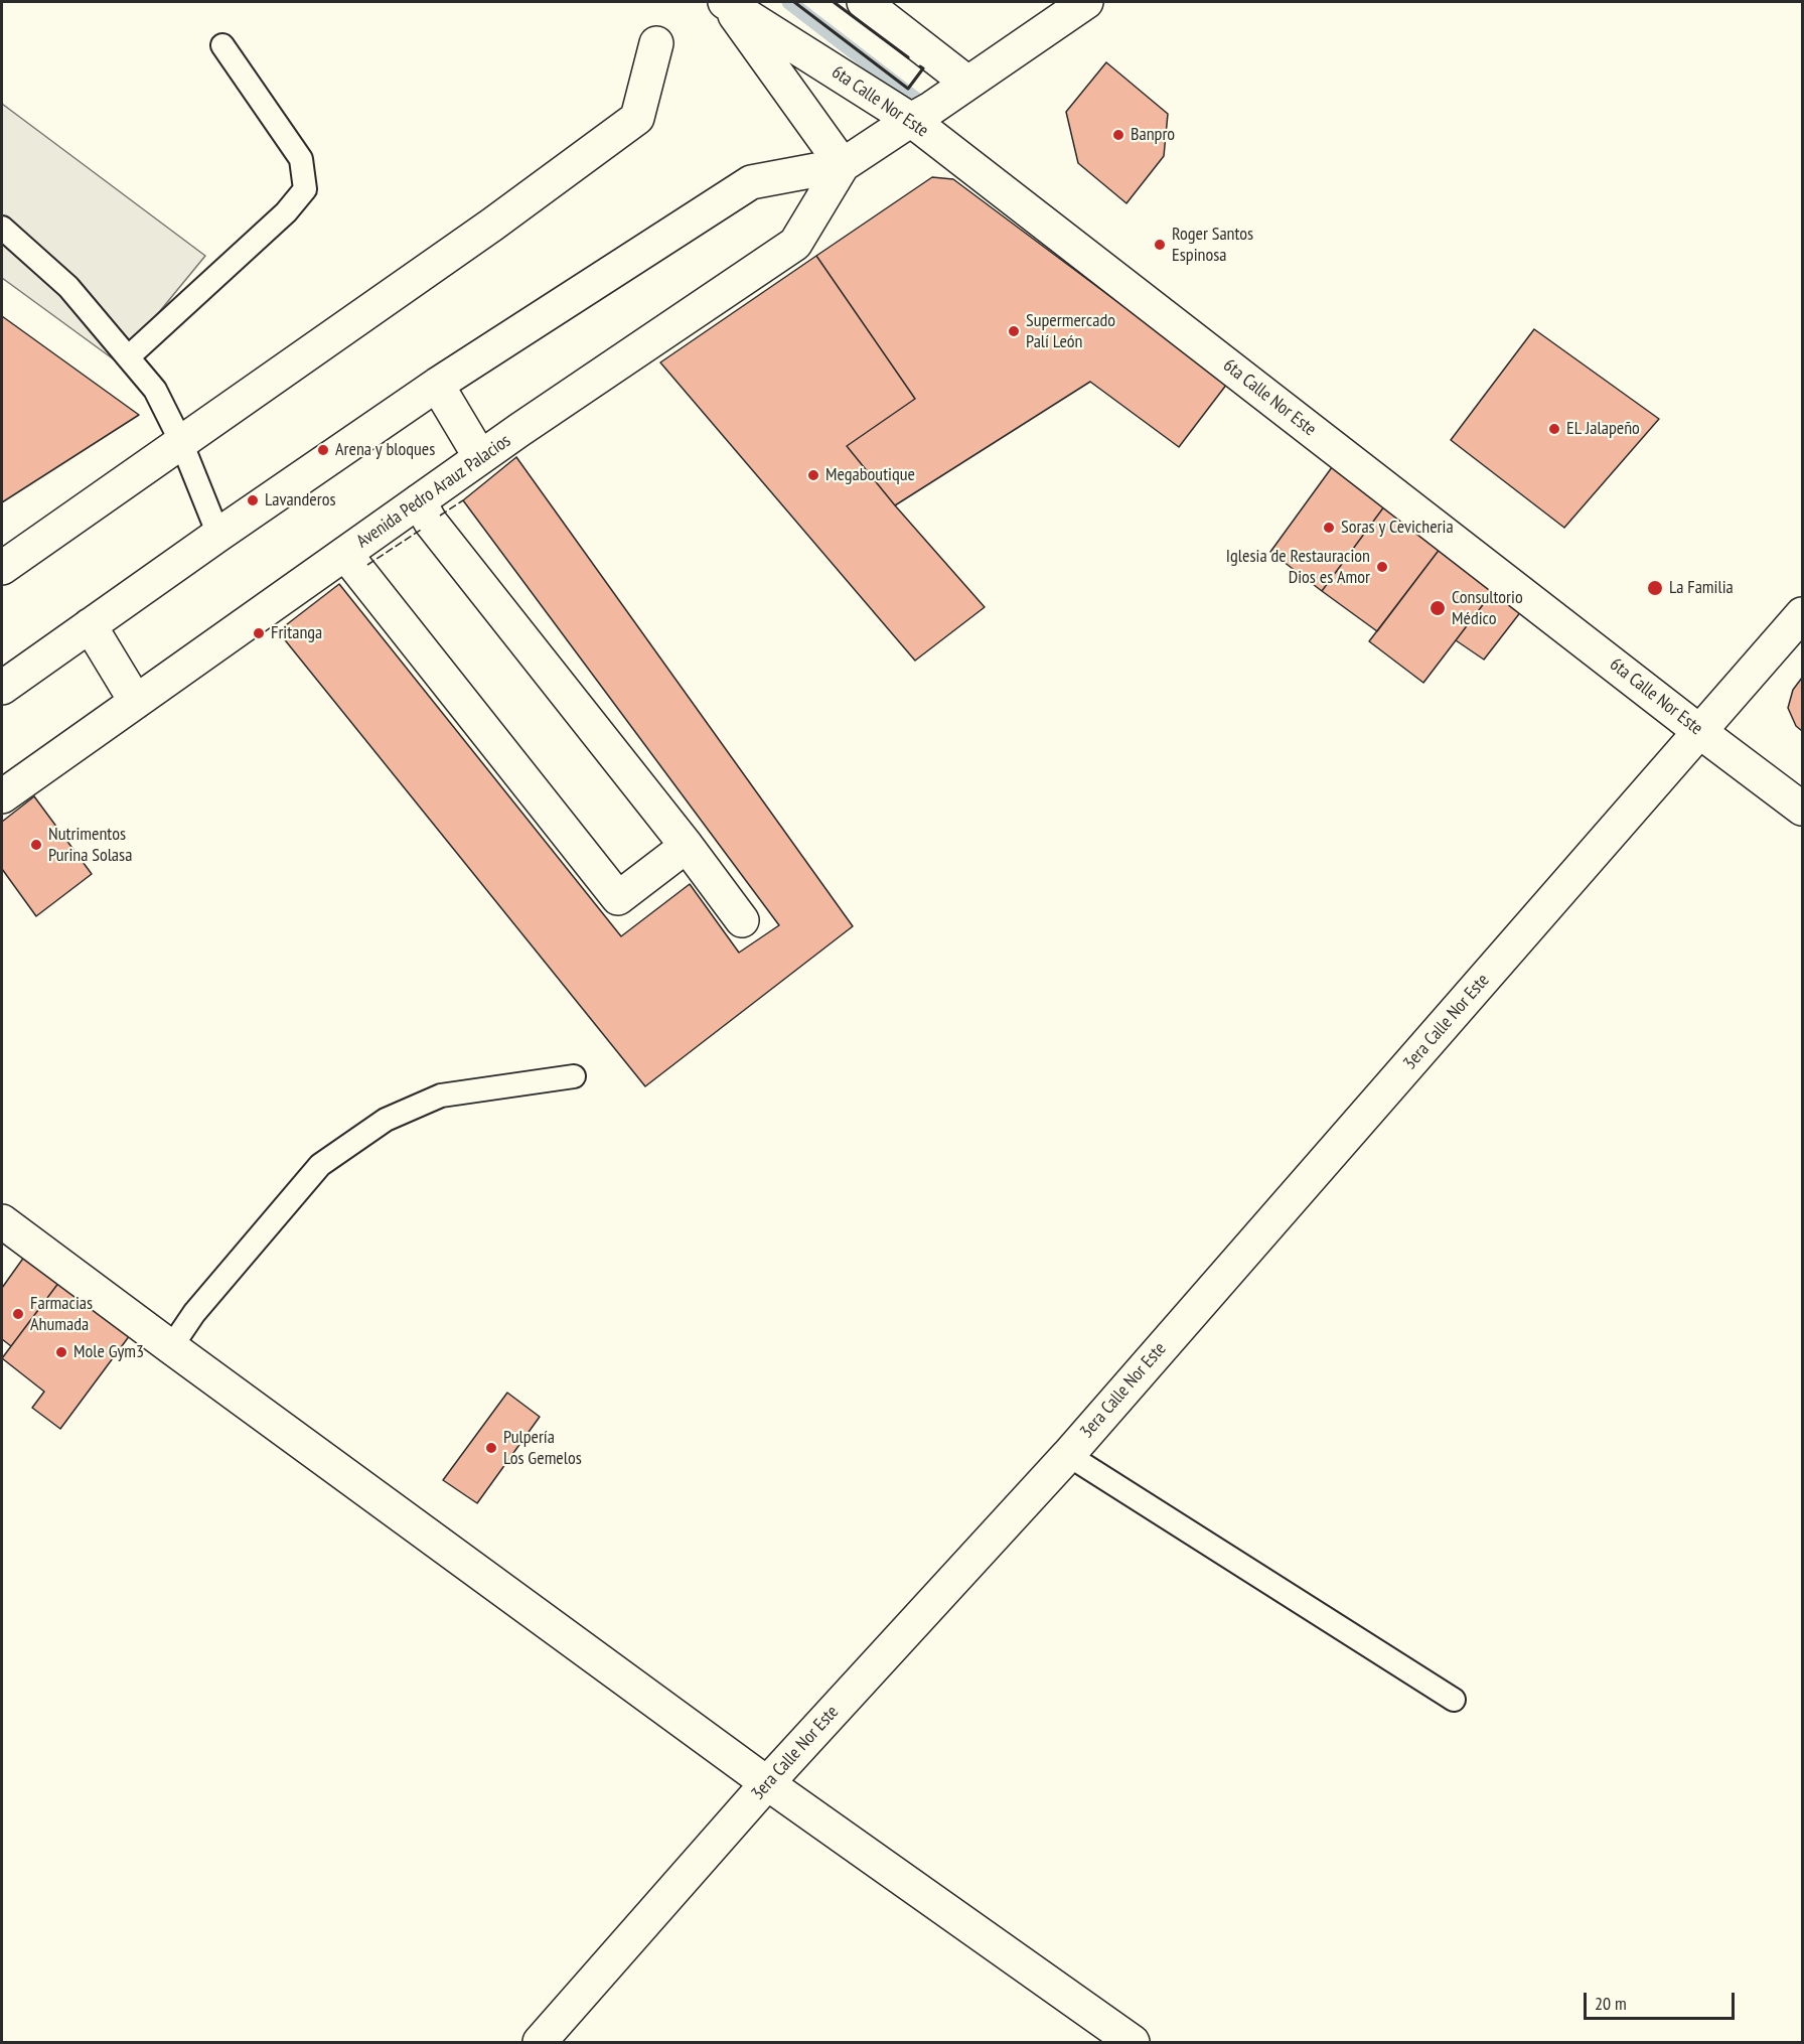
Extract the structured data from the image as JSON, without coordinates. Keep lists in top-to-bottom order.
{
  "streets": {
    "street": ["6ta Calle Nor Este", "Avenida Pedro Arauz Palacios", "3era Calle Nor Este"]
  },
  "crossings": [
    ["6ta Calle Nor Este", "Avenida Pedro Arauz Palacios"],
    ["6ta Calle Nor Este", "3era Calle Nor Este"]
  ],
  "places": [
    "Banpro",
    "Roger Santos Espinosa",
    "Supermercado Palí León",
    "EL Jalapeño",
    "Arena y bloques",
    "Megaboutique",
    "Lavanderos",
    "Soras y Cevicheria",
    "Iglesia de Restauracion Dios es Amor",
    "La Familia",
    "Consultorio Médico",
    "Fritanga",
    "Nutrimentos Purina Solasa",
    "Farmacias Ahumada",
    "Mole Gym3",
    "Pulpería Los Gemelos"
  ],
  "scale_bar": "20 m"
}
